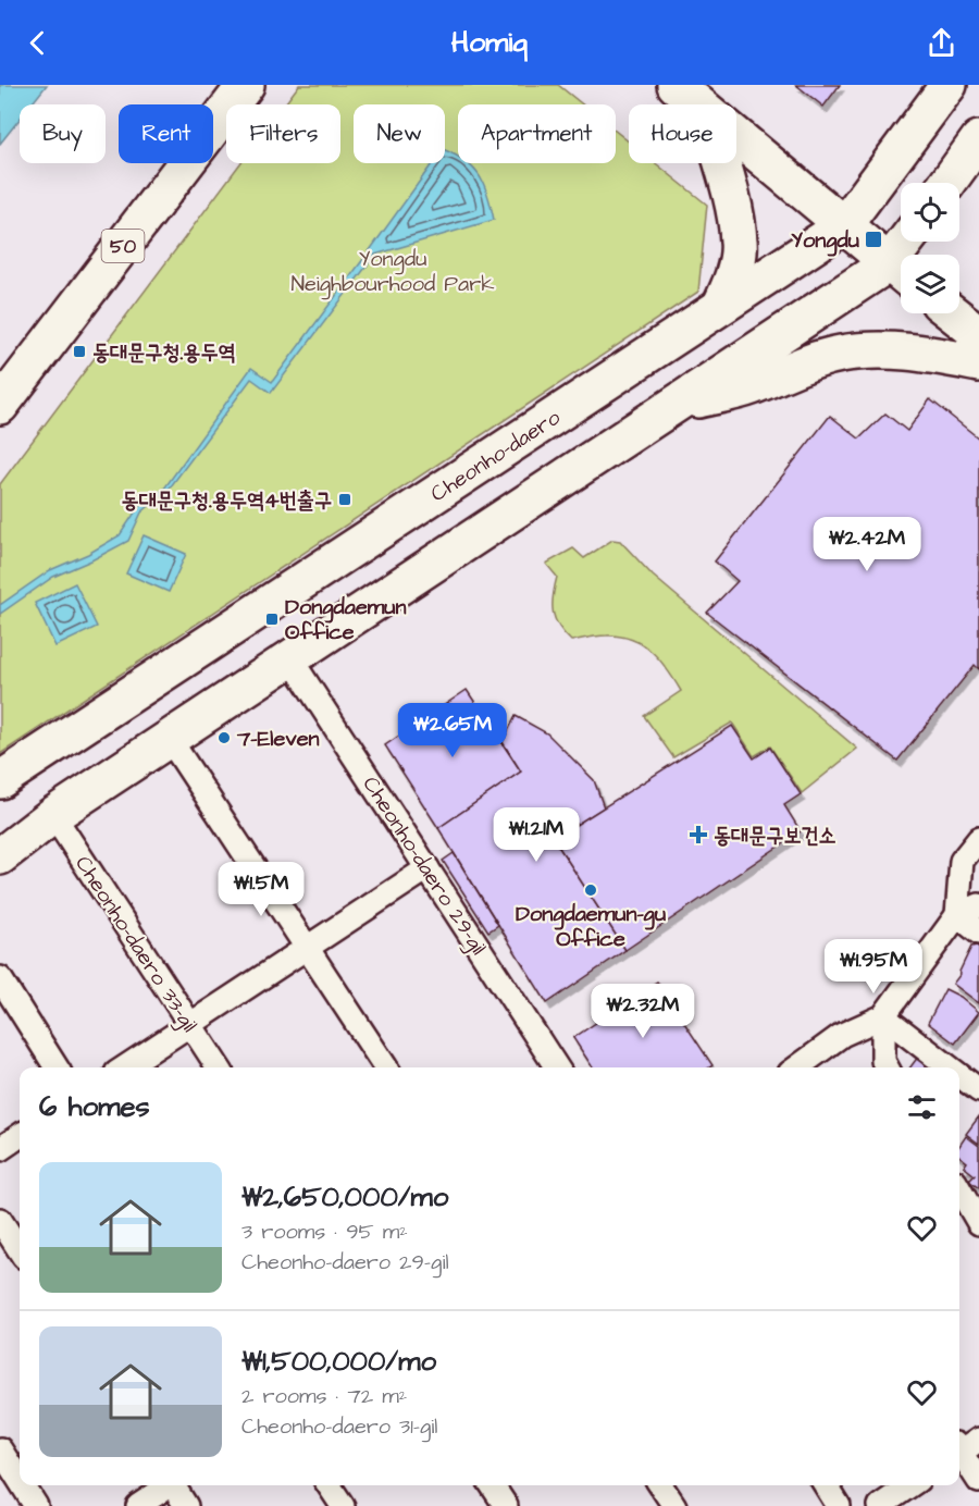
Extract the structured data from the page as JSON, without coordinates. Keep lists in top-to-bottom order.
{
  "streets": {
    "main road": ["50", "Cheonho-daero"],
    "street": ["Cheonho-daero 29-gil", "Cheonho-daero 33-gil"]
  },
  "parks": ["Yongdu Neighbourhood Park"],
  "places": {
    "transit": [
      "Yongdu",
      "동대문구청.용두역",
      "동대문구청.용두역4번출구",
      "Dongdaemun Office"
    ],
    "other": ["7-Eleven", "Dongdaemun-gu Office"],
    "health": ["동대문구보건소"]
  },
  "page": {
    "header": "Homiq",
    "chip": [
      "Buy",
      "Rent",
      "Filters",
      "New",
      "Apartment",
      "House"
    ],
    "price": [
      "₩2.42M",
      "₩2.65M",
      "₩1.21M",
      "₩1.5M",
      "₩1.95M",
      "₩2.32M"
    ],
    "heading": "6 homes",
    "list": [
      {
        "name": "₩2,650,000/mo",
        "note": "3 rooms · 95 m² · Cheonho-daero 29-gil"
      },
      {
        "name": "₩1,500,000/mo",
        "note": "2 rooms · 72 m² · Cheonho-daero 31-gil"
      }
    ]
  }
}
